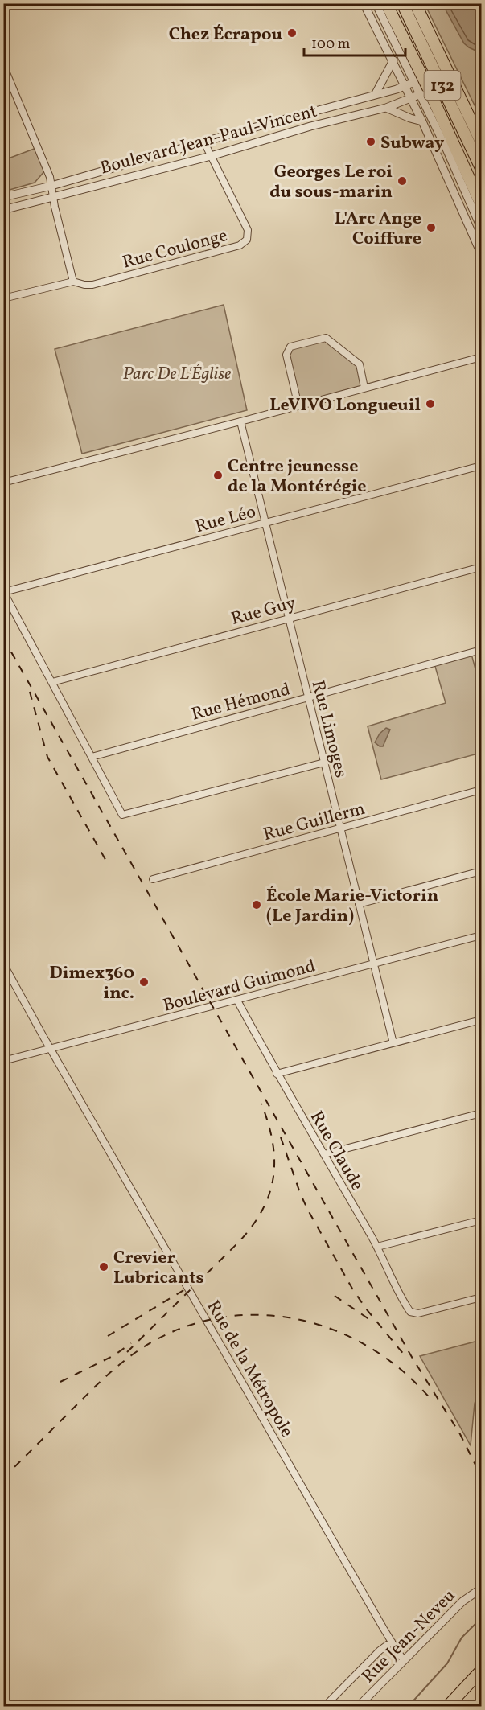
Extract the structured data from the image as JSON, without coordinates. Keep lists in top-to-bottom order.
{
  "streets": {
    "highway": ["132"],
    "street": [
      "Boulevard Jean-Paul-Vincent",
      "Rue Coulonge",
      "Rue Léo",
      "Rue Guy",
      "Rue Hémond",
      "Rue Limoges",
      "Rue Guillerm",
      "Boulevard Guimond",
      "Rue Claude",
      "Rue de la Métropole",
      "Rue Jean-Neveu"
    ]
  },
  "crossings": [
    ["Boulevard Jean-Paul-Vincent", "Rue Coulonge"],
    ["Rue Léo", "Rue Limoges"],
    ["Rue Guy", "Rue Limoges"],
    ["Rue Hémond", "Rue Limoges"],
    ["Rue Limoges", "Rue Guillerm"],
    ["Rue Limoges", "Boulevard Guimond"],
    ["Boulevard Guimond", "Rue Claude"],
    ["Boulevard Guimond", "Rue de la Métropole"],
    ["Rue de la Métropole", "Rue Jean-Neveu"]
  ],
  "parks": ["Parc De L'Église"],
  "places": [
    "Chez Écrapou",
    "Subway",
    "Georges Le roi du sous-marin",
    "L'Arc Ange Coiffure",
    "LeVIVO Longueuil",
    "Centre jeunesse de la Montérégie",
    "École Marie-Victorin (Le Jardin)",
    "Dimex360 inc.",
    "Crevier Lubricants"
  ],
  "scale_bar": "100 m"
}
